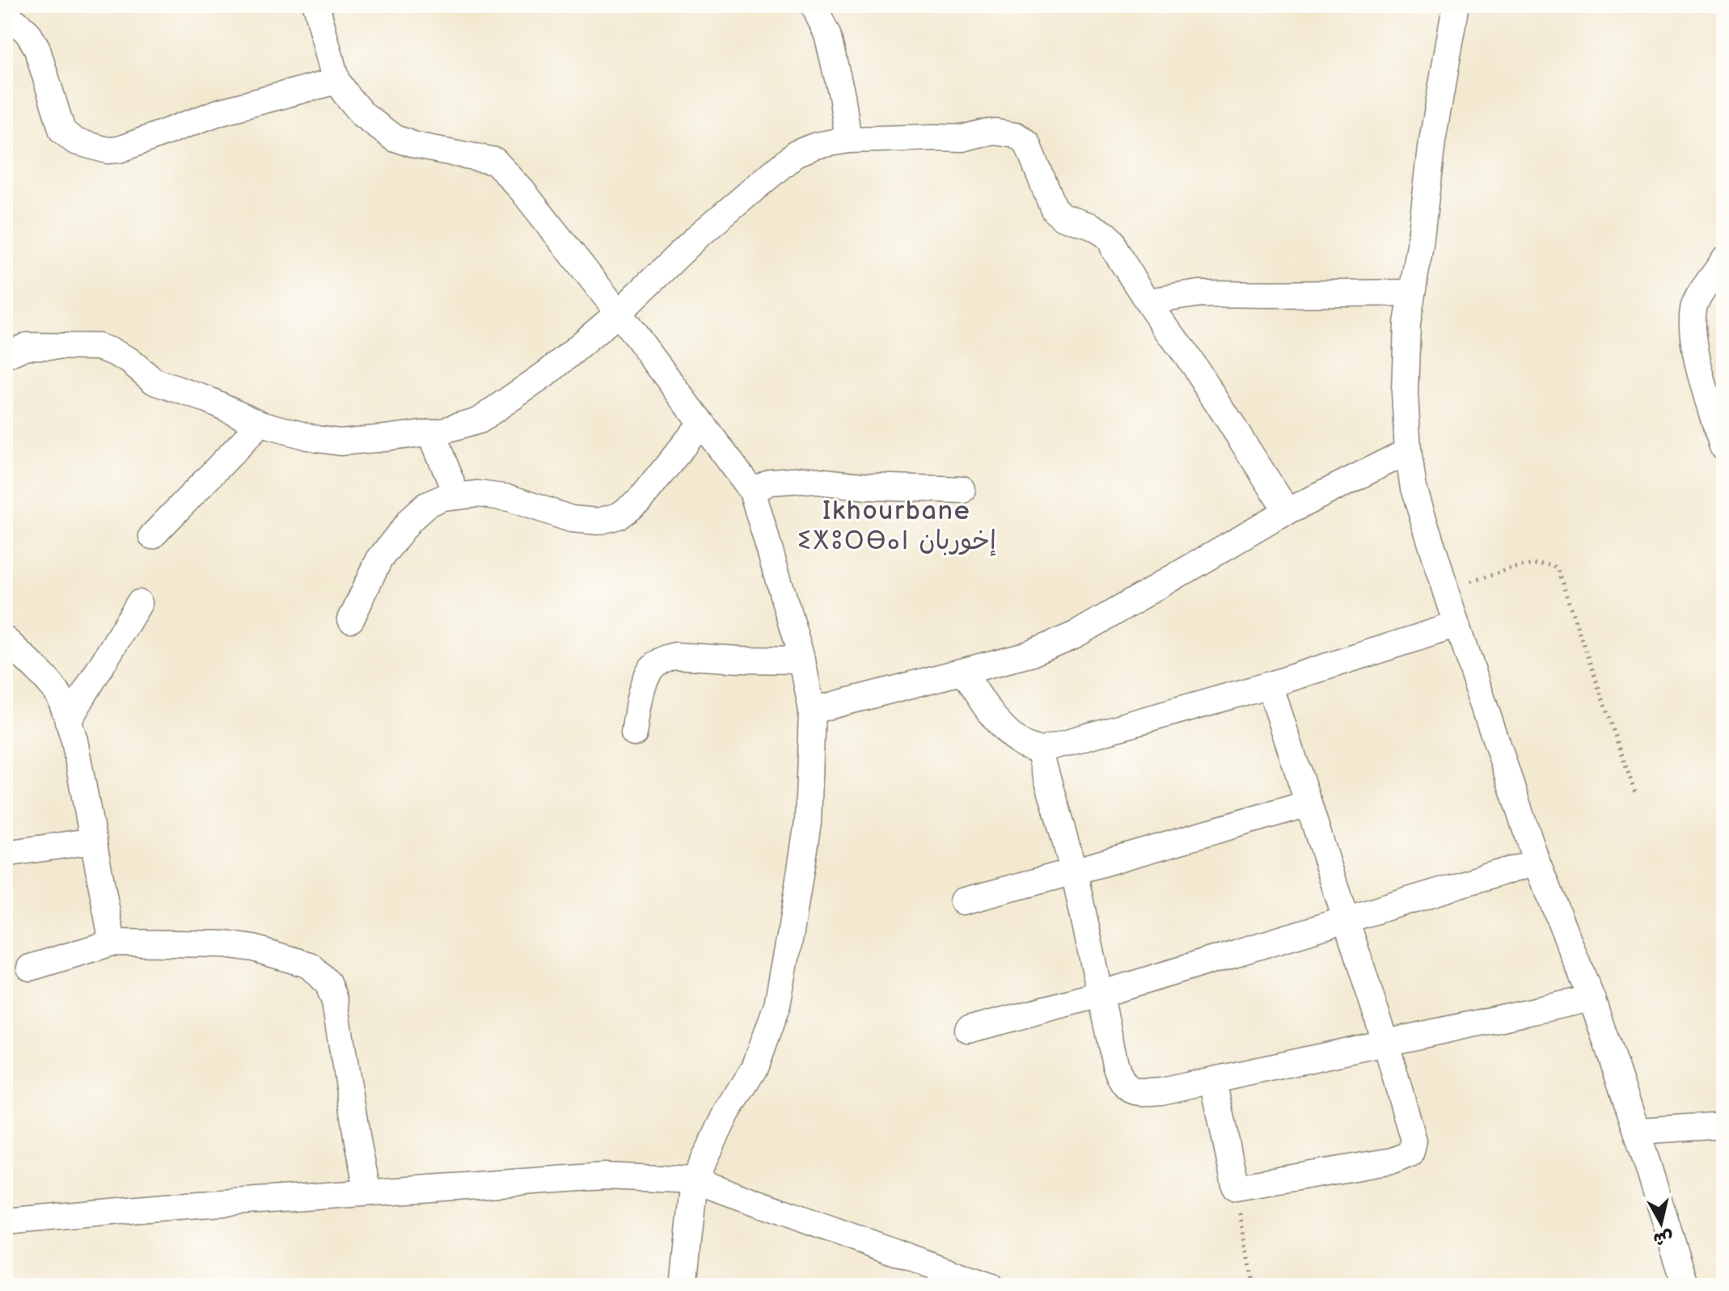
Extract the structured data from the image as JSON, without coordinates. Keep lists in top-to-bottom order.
{
  "districts": ["Ikhourbane ⵉⵅⵓⵔⴱⴰⵏ إخوربان"],
  "north": "bottom"
}
